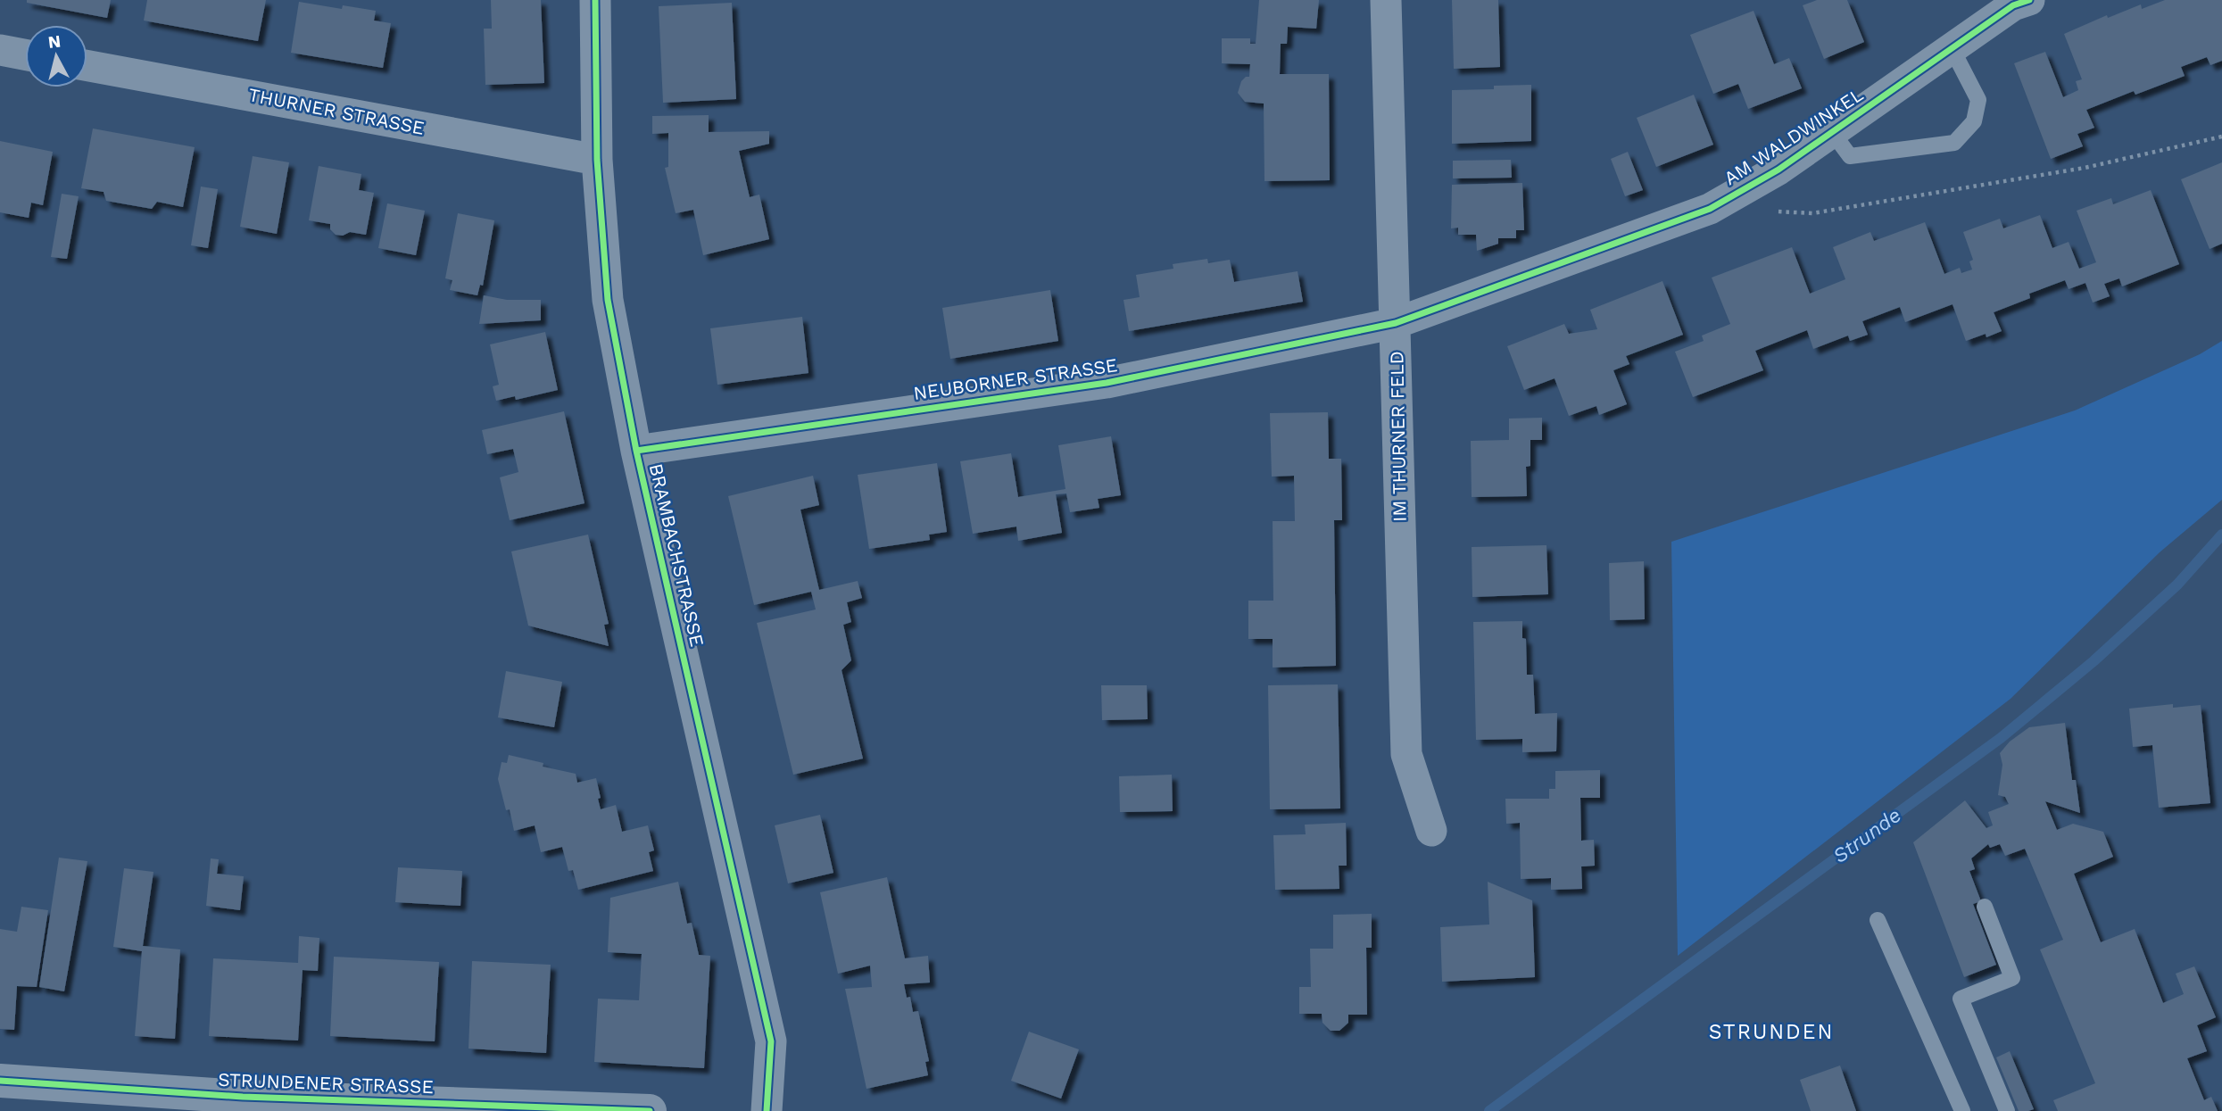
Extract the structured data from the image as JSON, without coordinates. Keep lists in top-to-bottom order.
{
  "streets": {
    "street": [
      "THURNER STRASSE",
      "AM WALDWINKEL",
      "NEUBORNER STRASSE",
      "IM THURNER FELD",
      "BRAMBACHSTRASSE",
      "STRUNDENER STRASSE"
    ]
  },
  "crossings": [
    ["THURNER STRASSE", "BRAMBACHSTRASSE"],
    ["AM WALDWINKEL", "NEUBORNER STRASSE"],
    ["AM WALDWINKEL", "IM THURNER FELD"],
    ["NEUBORNER STRASSE", "IM THURNER FELD"],
    ["NEUBORNER STRASSE", "BRAMBACHSTRASSE"]
  ],
  "districts": ["STRUNDEN"],
  "water": ["Strunde"],
  "north": "top"
}
